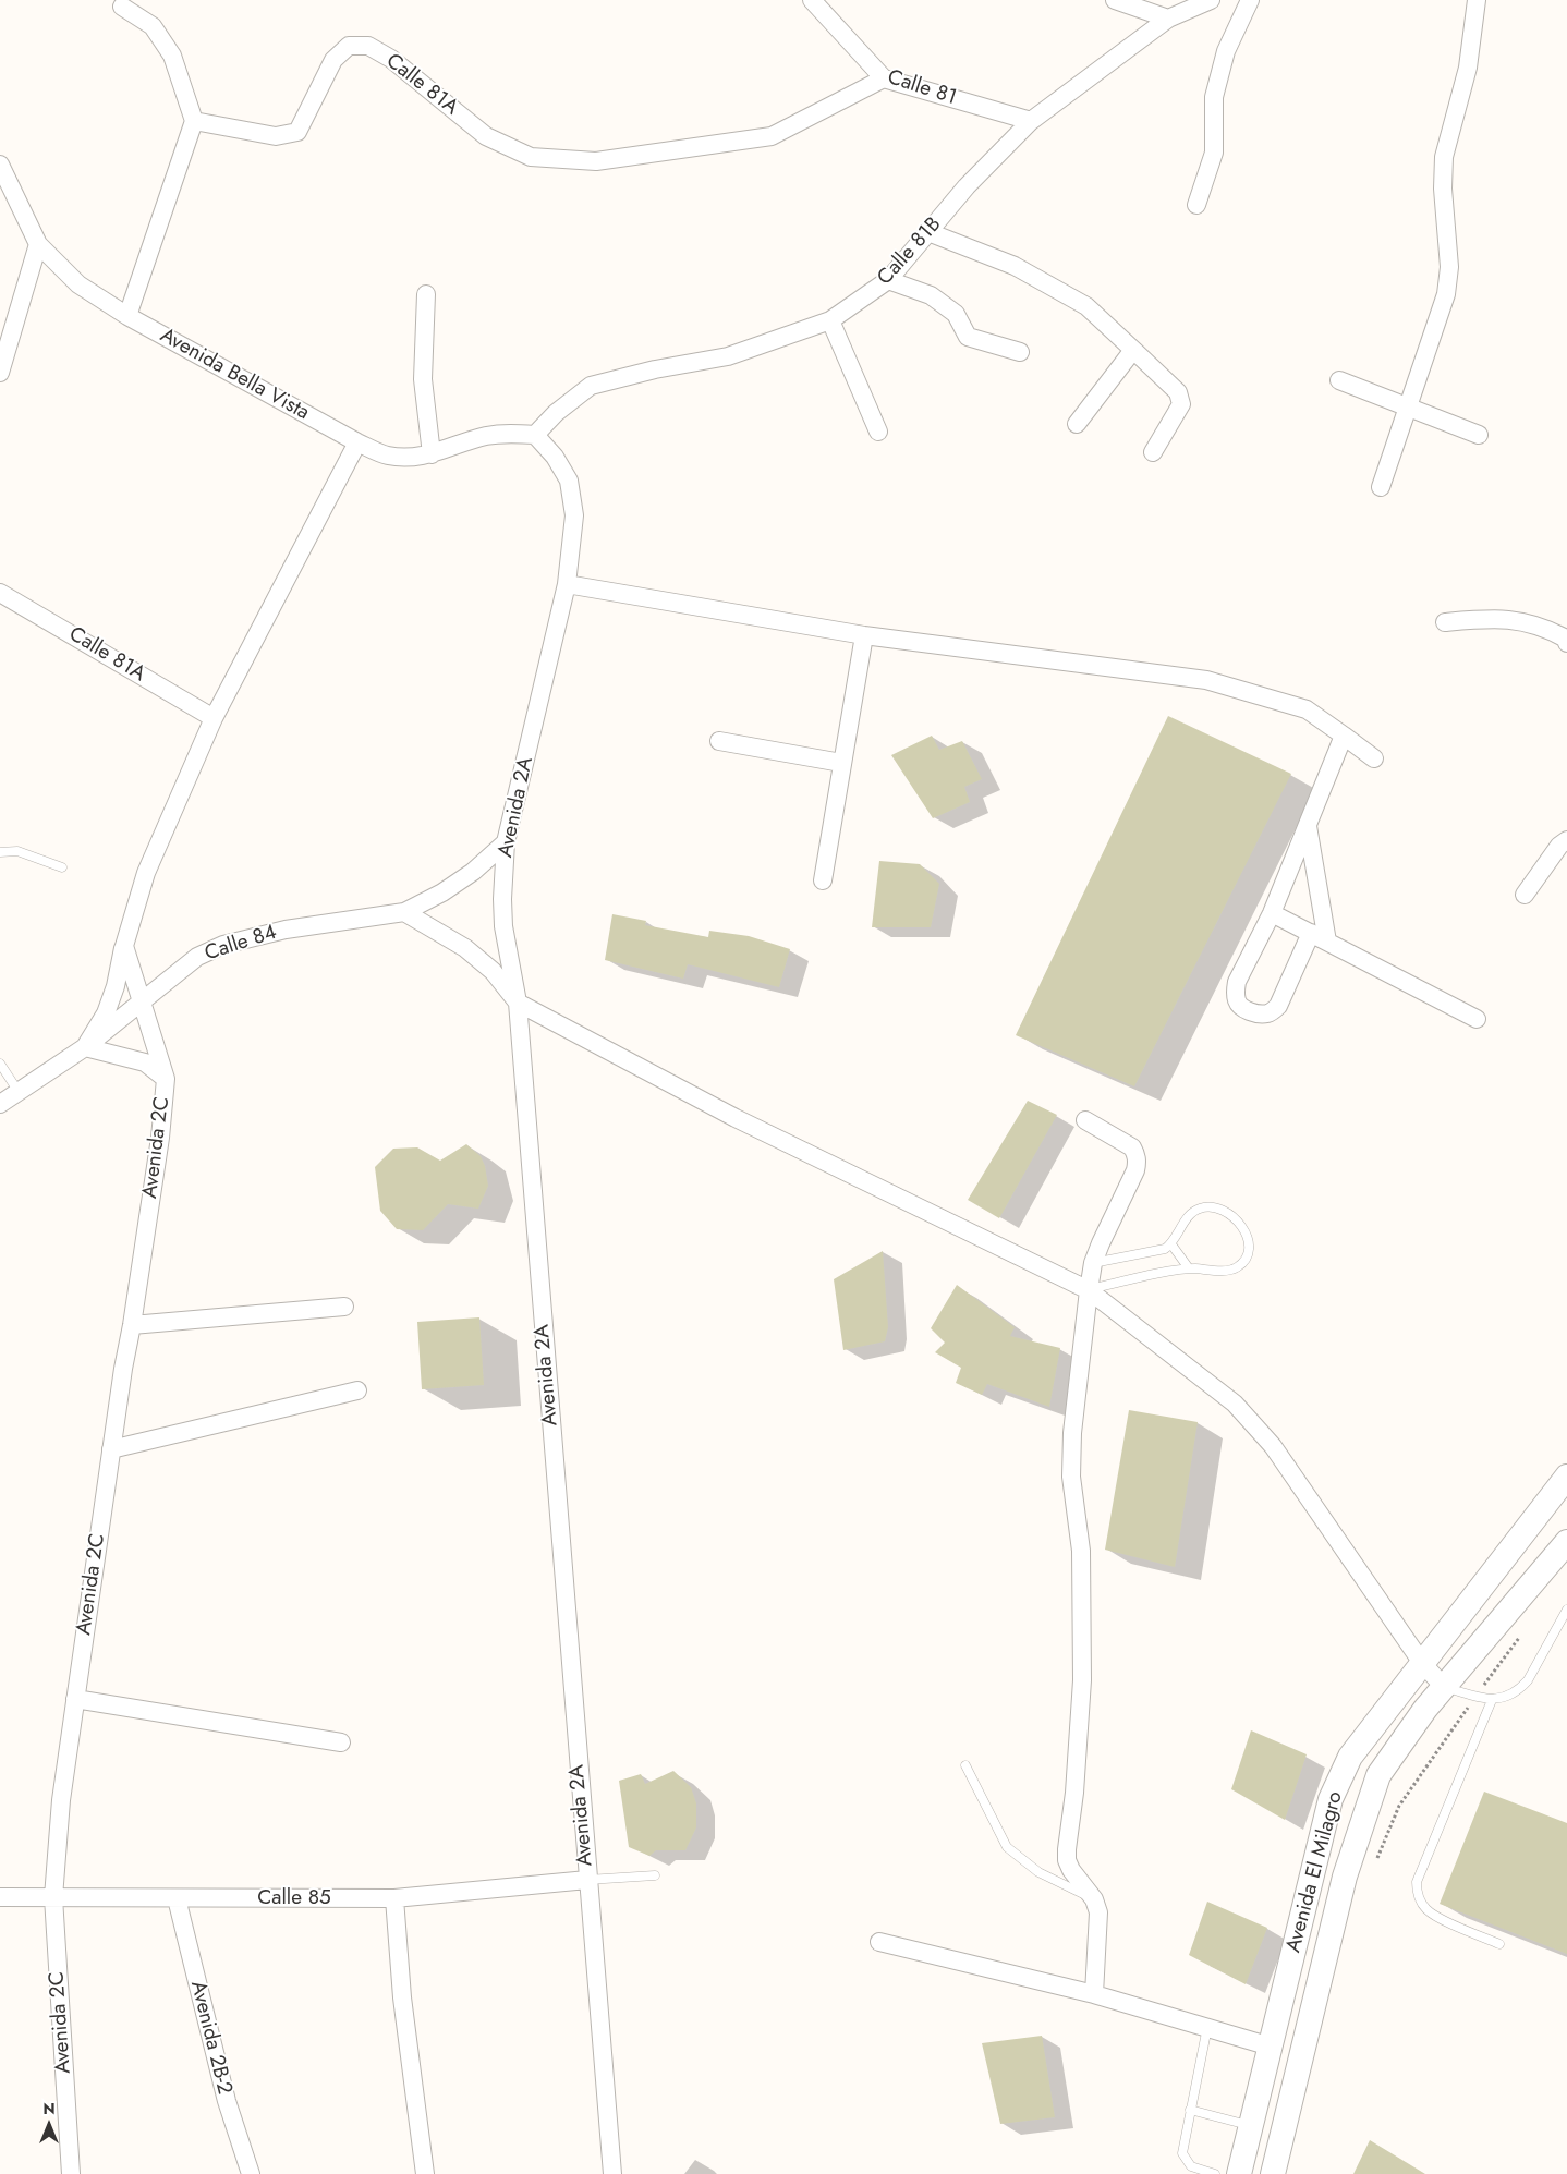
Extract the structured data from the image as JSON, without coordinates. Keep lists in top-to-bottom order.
{
  "streets": {
    "main road": ["Avenida El Milagro"],
    "street": [
      "Calle 81A",
      "Calle 81",
      "Calle 81B",
      "Avenida Bella Vista",
      "Avenida 2A",
      "Calle 84",
      "Avenida 2C",
      "Calle 85",
      "Avenida 2B-2"
    ]
  },
  "crossings": [
    ["Calle 81A", "Calle 81"],
    ["Calle 81", "Calle 81B"],
    ["Calle 81B", "Avenida Bella Vista"],
    ["Calle 81B", "Avenida 2A"],
    ["Avenida Bella Vista", "Avenida 2A"],
    ["Avenida 2A", "Calle 84"],
    ["Avenida 2A", "Calle 85"],
    ["Calle 84", "Avenida 2C"],
    ["Avenida 2C", "Calle 85"],
    ["Calle 85", "Avenida 2B-2"]
  ],
  "north": "top"
}
